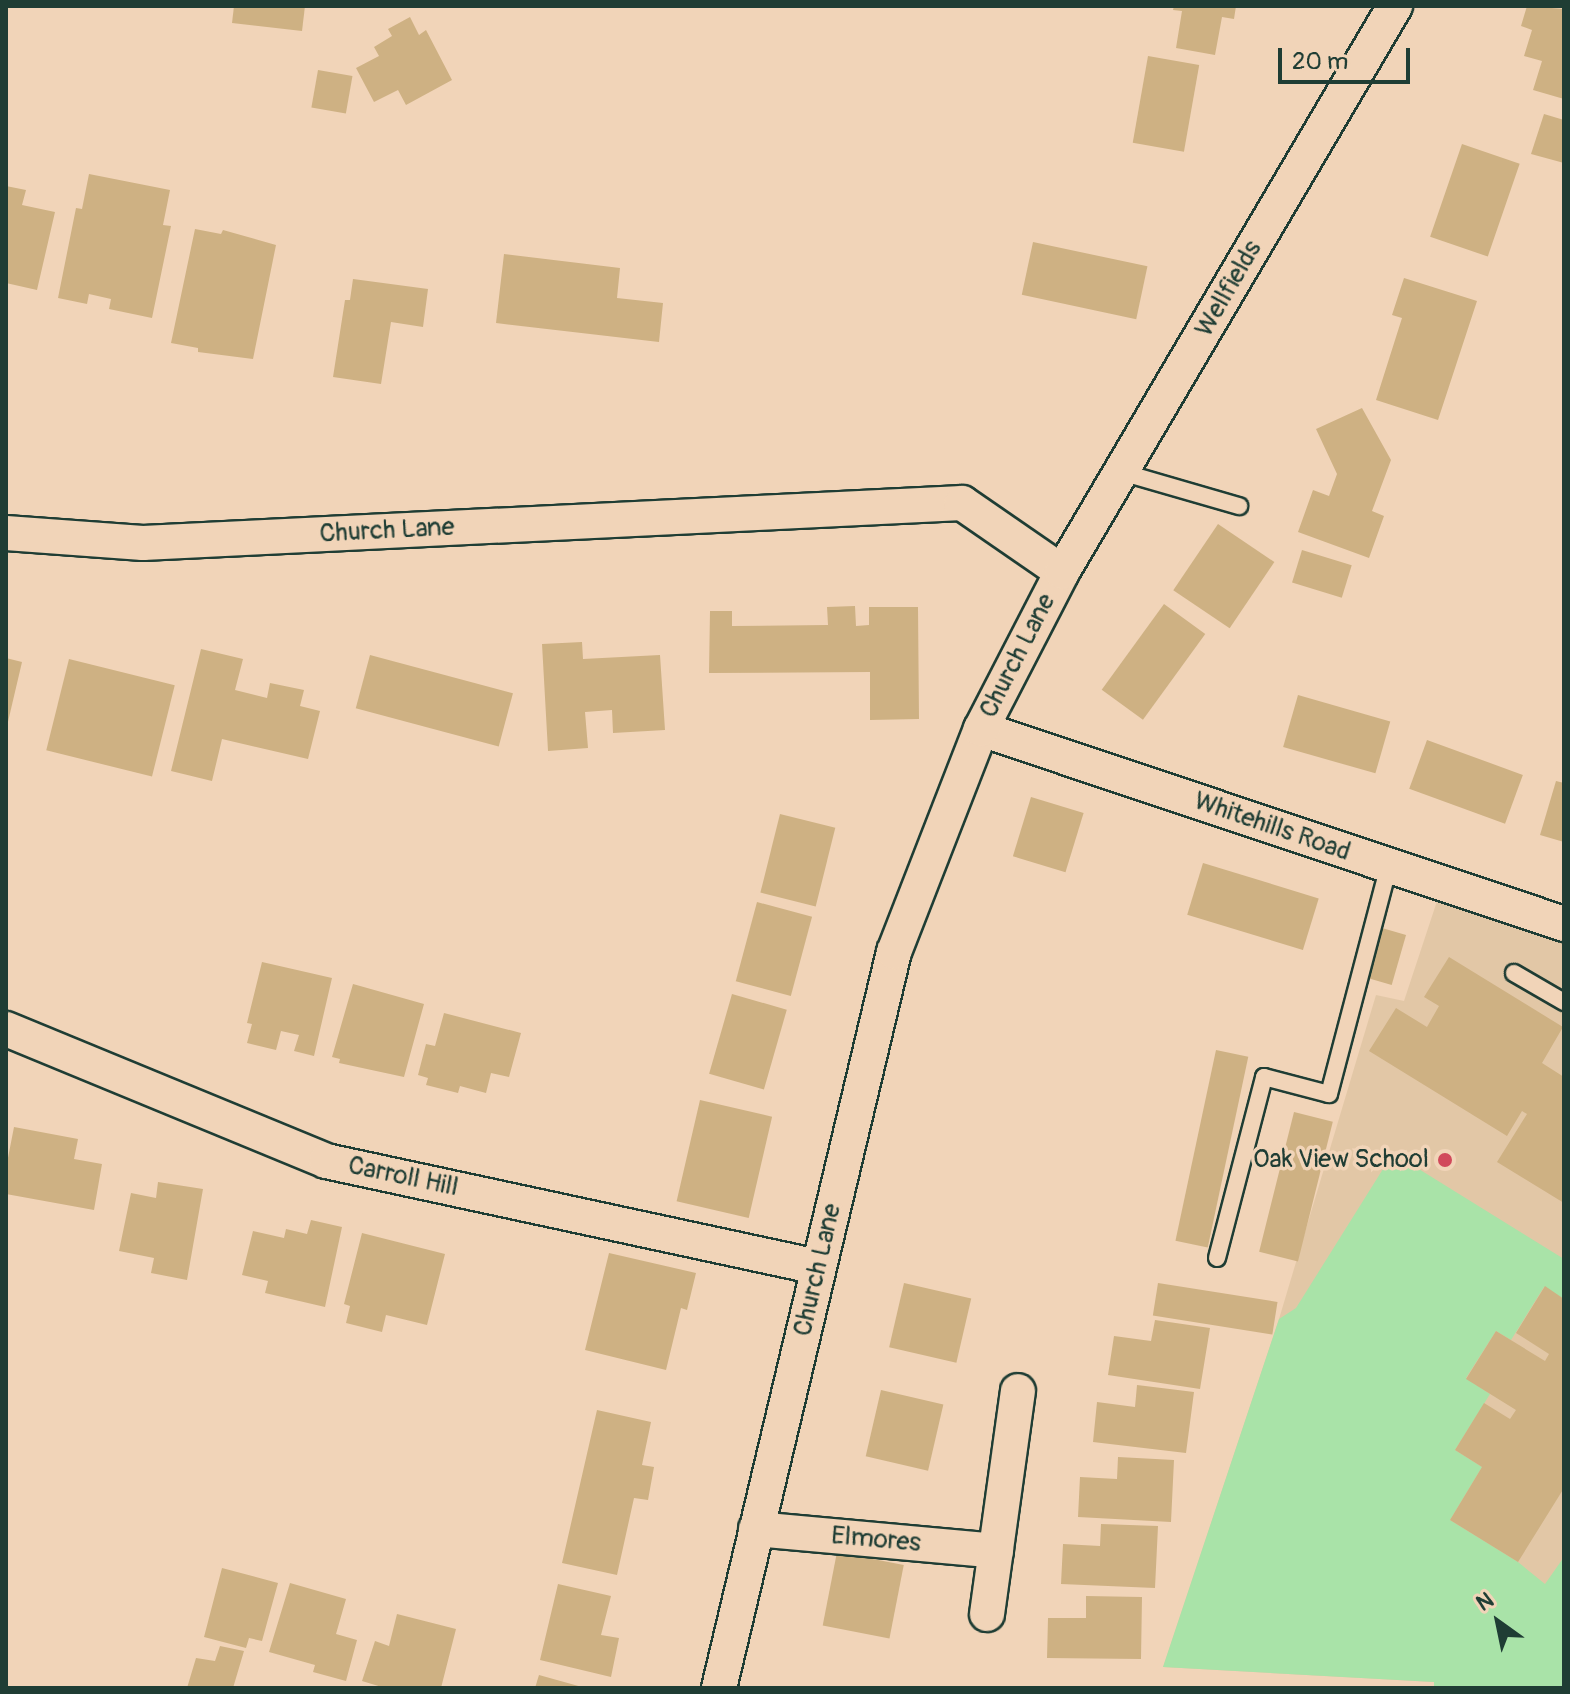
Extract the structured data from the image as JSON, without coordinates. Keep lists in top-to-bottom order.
{
  "streets": {
    "street": [
      "Wellfields",
      "Church Lane",
      "Whitehills Road",
      "Carroll Hill",
      "Elmores"
    ]
  },
  "crossings": [
    ["Wellfields", "Church Lane"],
    ["Church Lane", "Whitehills Road"],
    ["Church Lane", "Carroll Hill"],
    ["Church Lane", "Elmores"]
  ],
  "places": ["Oak View School"],
  "scale_bar": "20 m",
  "north": "top left"
}
